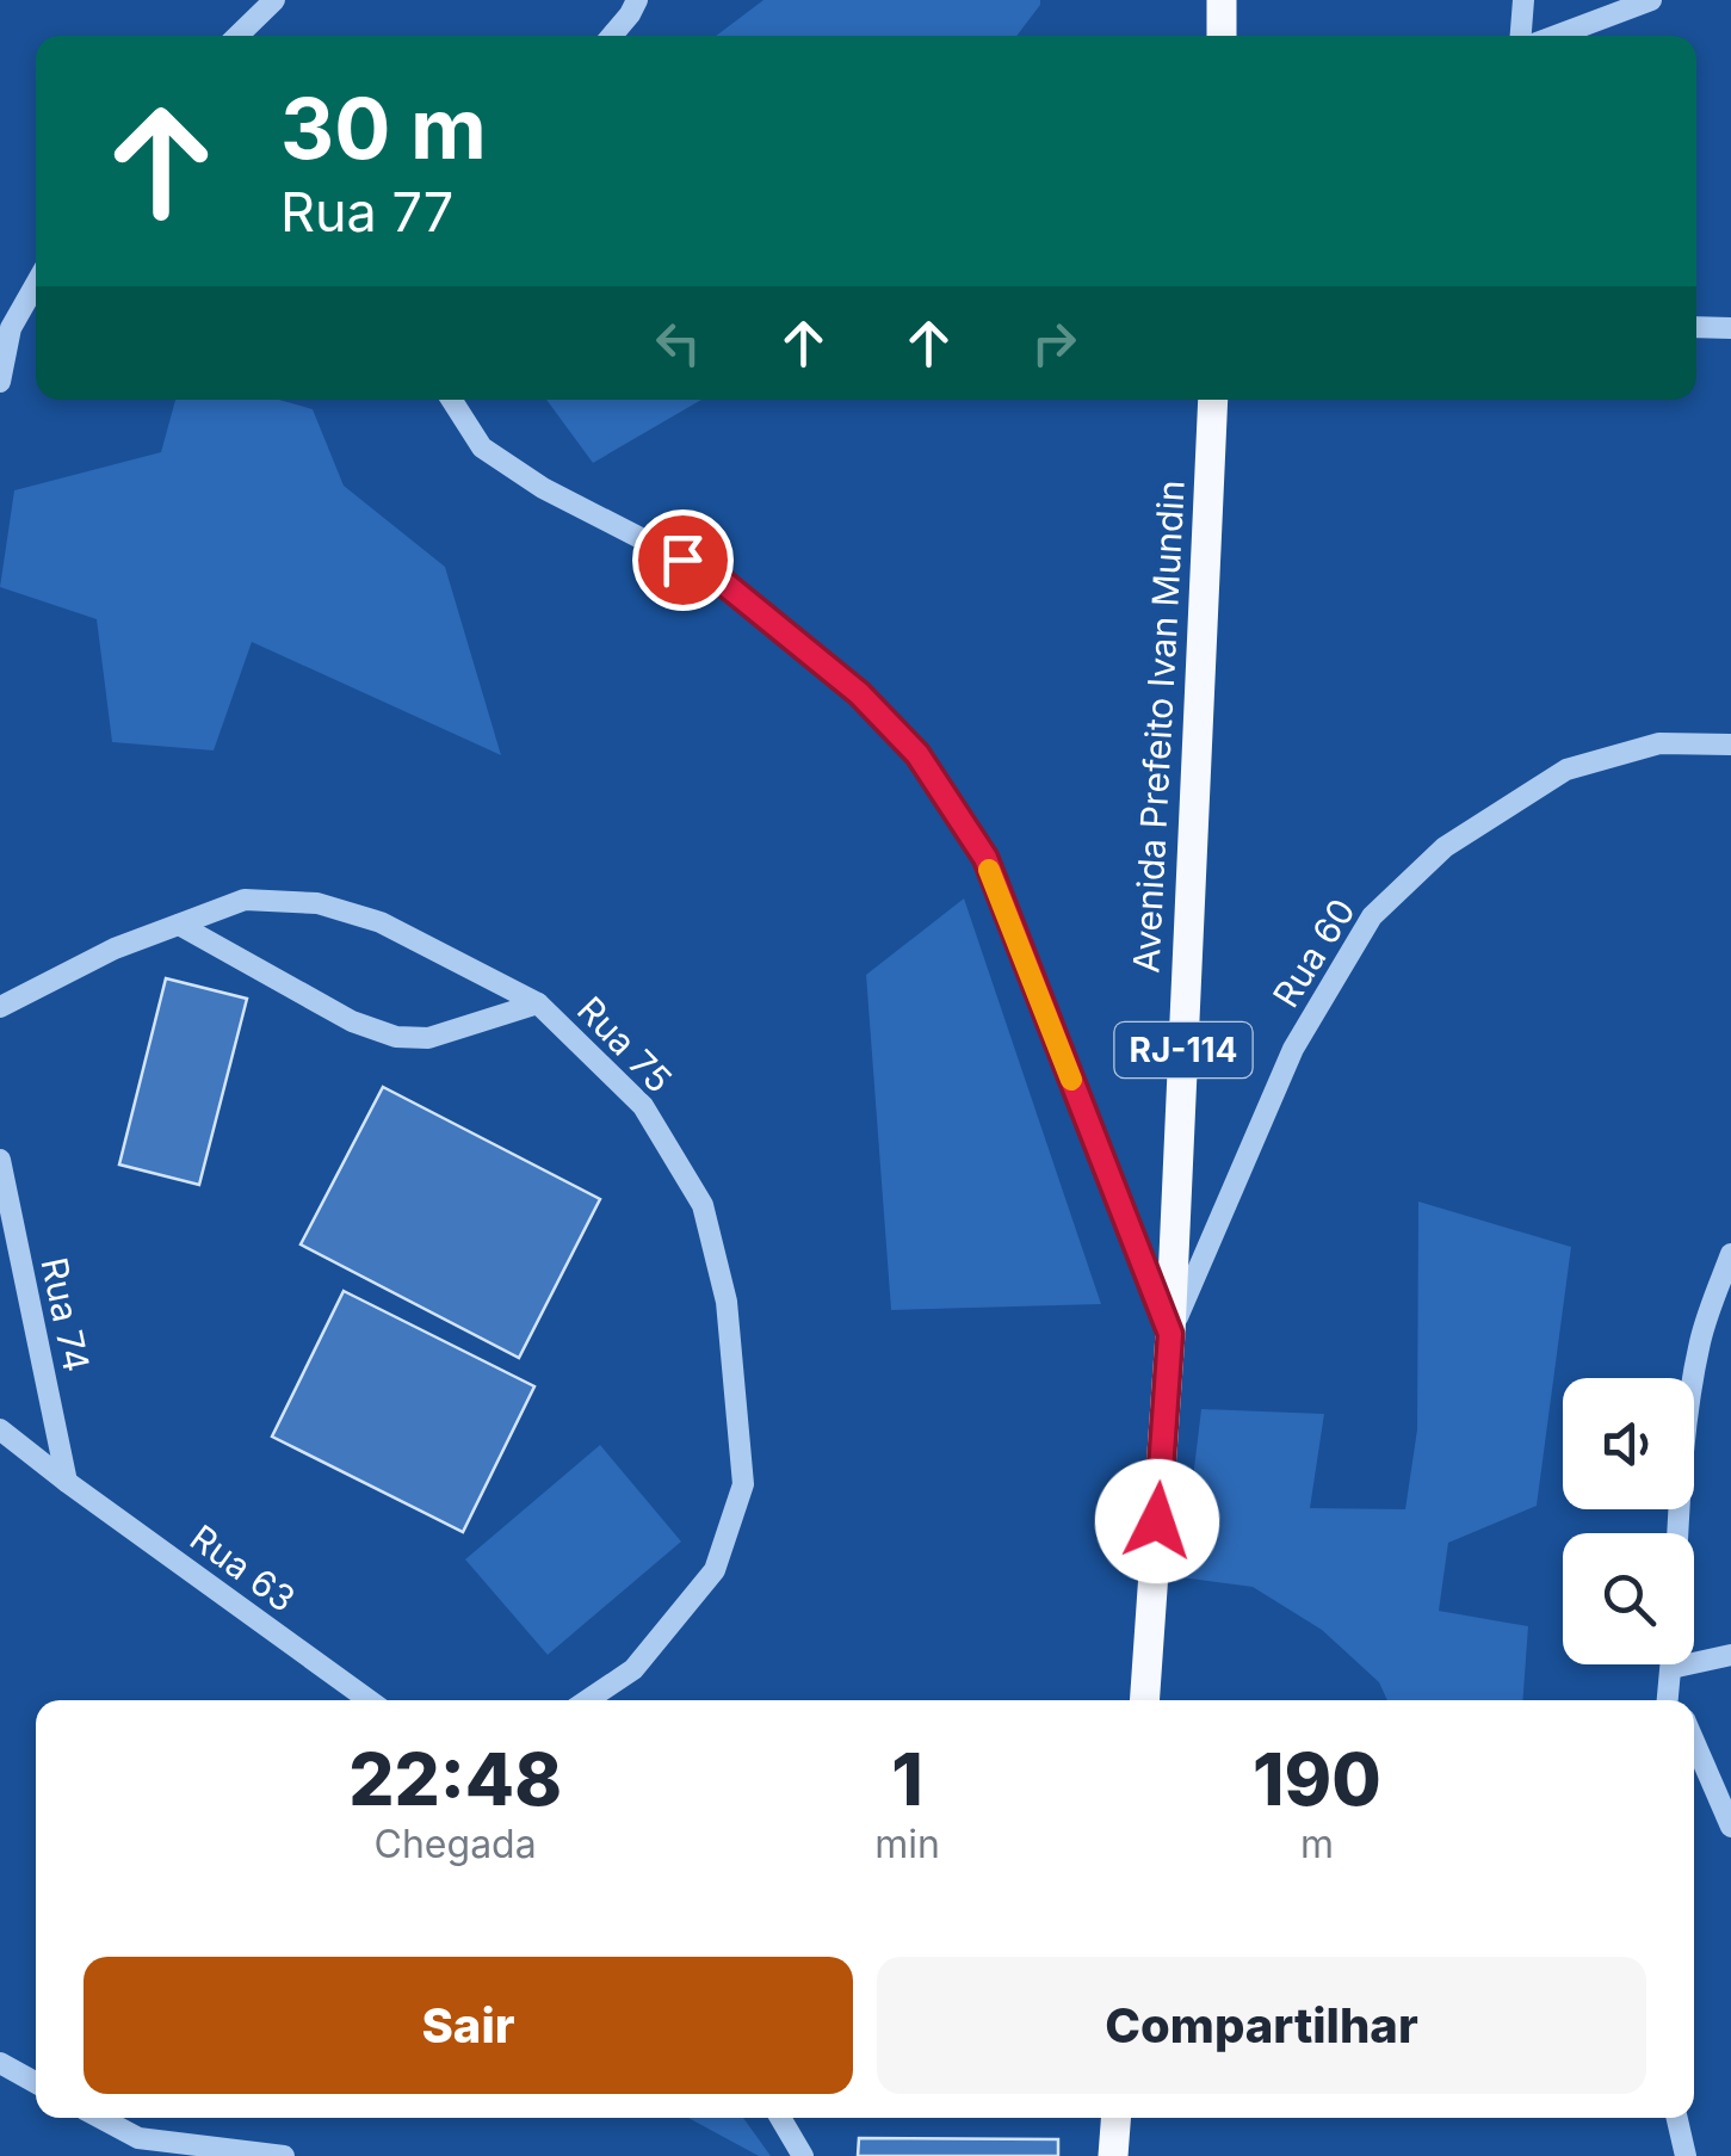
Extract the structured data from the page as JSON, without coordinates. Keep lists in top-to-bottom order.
{
  "streets": {
    "main road": ["Avenida Prefeito Ivan Mundin", "RJ-114"],
    "street": [
      "Rua 60",
      "Rua 75",
      "Rua 74",
      "Rua 63"
    ]
  },
  "crossings": [
    ["Avenida Prefeito Ivan Mundin", "Rua 60"],
    ["Rua 74", "Rua 63"]
  ],
  "page": {
    "turn": ["30 m", "Rua 77"],
    "eta": [
      "22:48",
      "Chegada",
      "1",
      "min",
      "190",
      "m"
    ],
    "buttons": ["Sair", "Compartilhar"]
  }
}
